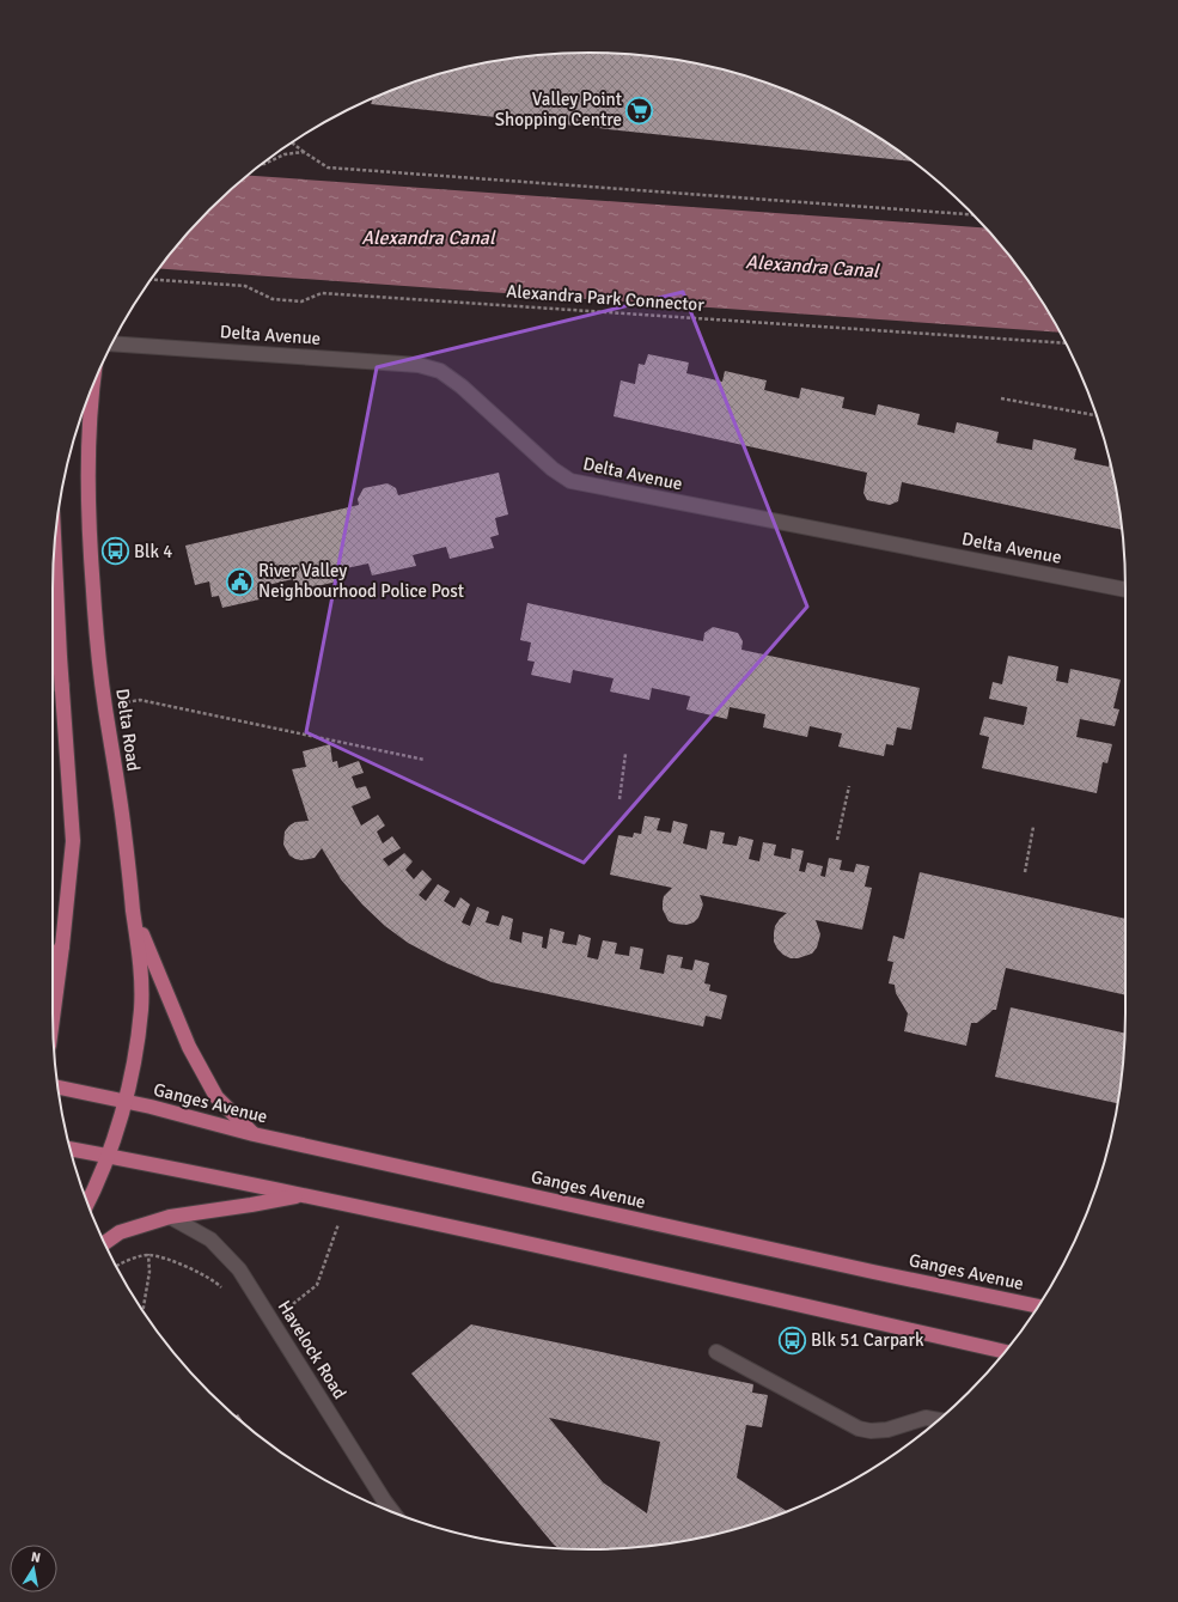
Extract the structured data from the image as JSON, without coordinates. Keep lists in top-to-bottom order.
{
  "streets": {
    "main road": ["Delta Road", "Ganges Avenue"],
    "street": ["Delta Avenue", "Havelock Road"],
    "path": ["Alexandra Park Connector"]
  },
  "crossings": [
    ["Delta Road", "Ganges Avenue"]
  ],
  "water": ["Alexandra Canal"],
  "places": {
    "supermarket": ["Valley Point Shopping Centre"],
    "bus stop": ["Blk 4", "Blk 51 Carpark"],
    "public building": ["River Valley Neighbourhood Police Post"]
  },
  "north": "top"
}
